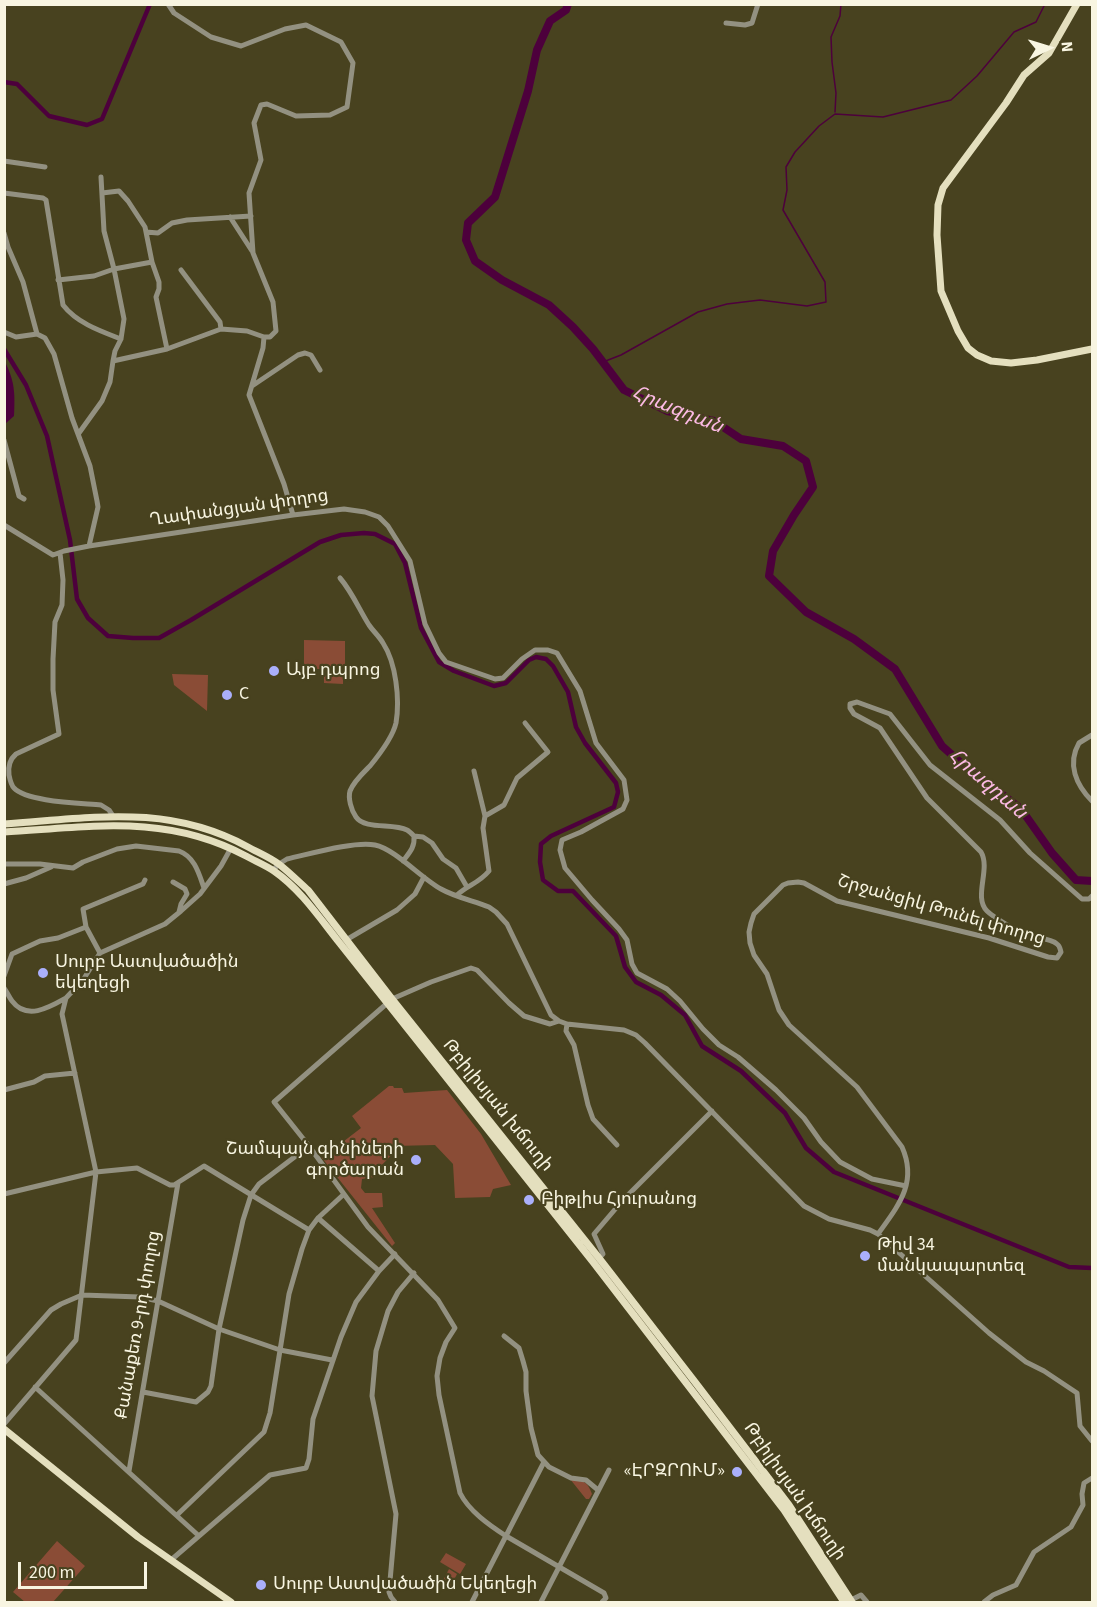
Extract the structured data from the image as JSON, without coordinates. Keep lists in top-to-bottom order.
{
  "streets": {
    "main road": ["Թբիլիսյան խճուղի"],
    "street": ["Ղափանցյան փողոց", "Շրջանցիկ Թունել փողոց", "Քանաքեռ 9-րդ փողոց"]
  },
  "crossings": [
    ["Ղափանցյան փողոց", "Շրջանցիկ Թունել փողոց"]
  ],
  "water": ["Հրազդան"],
  "places": [
    "Այբ դպրոց",
    "C",
    "Սուրբ Աստվածածին եկեղեցի",
    "Շամպայն գինիների գործարան",
    "Բիթլիս Հյուրանոց",
    "Թիվ 34 մանկապարտեզ",
    "«ԷՐԶՐՈՒՄ»",
    "Սուրբ Աստվածածին Եկեղեցի"
  ],
  "scale_bar": "200 m",
  "north": "right"
}
